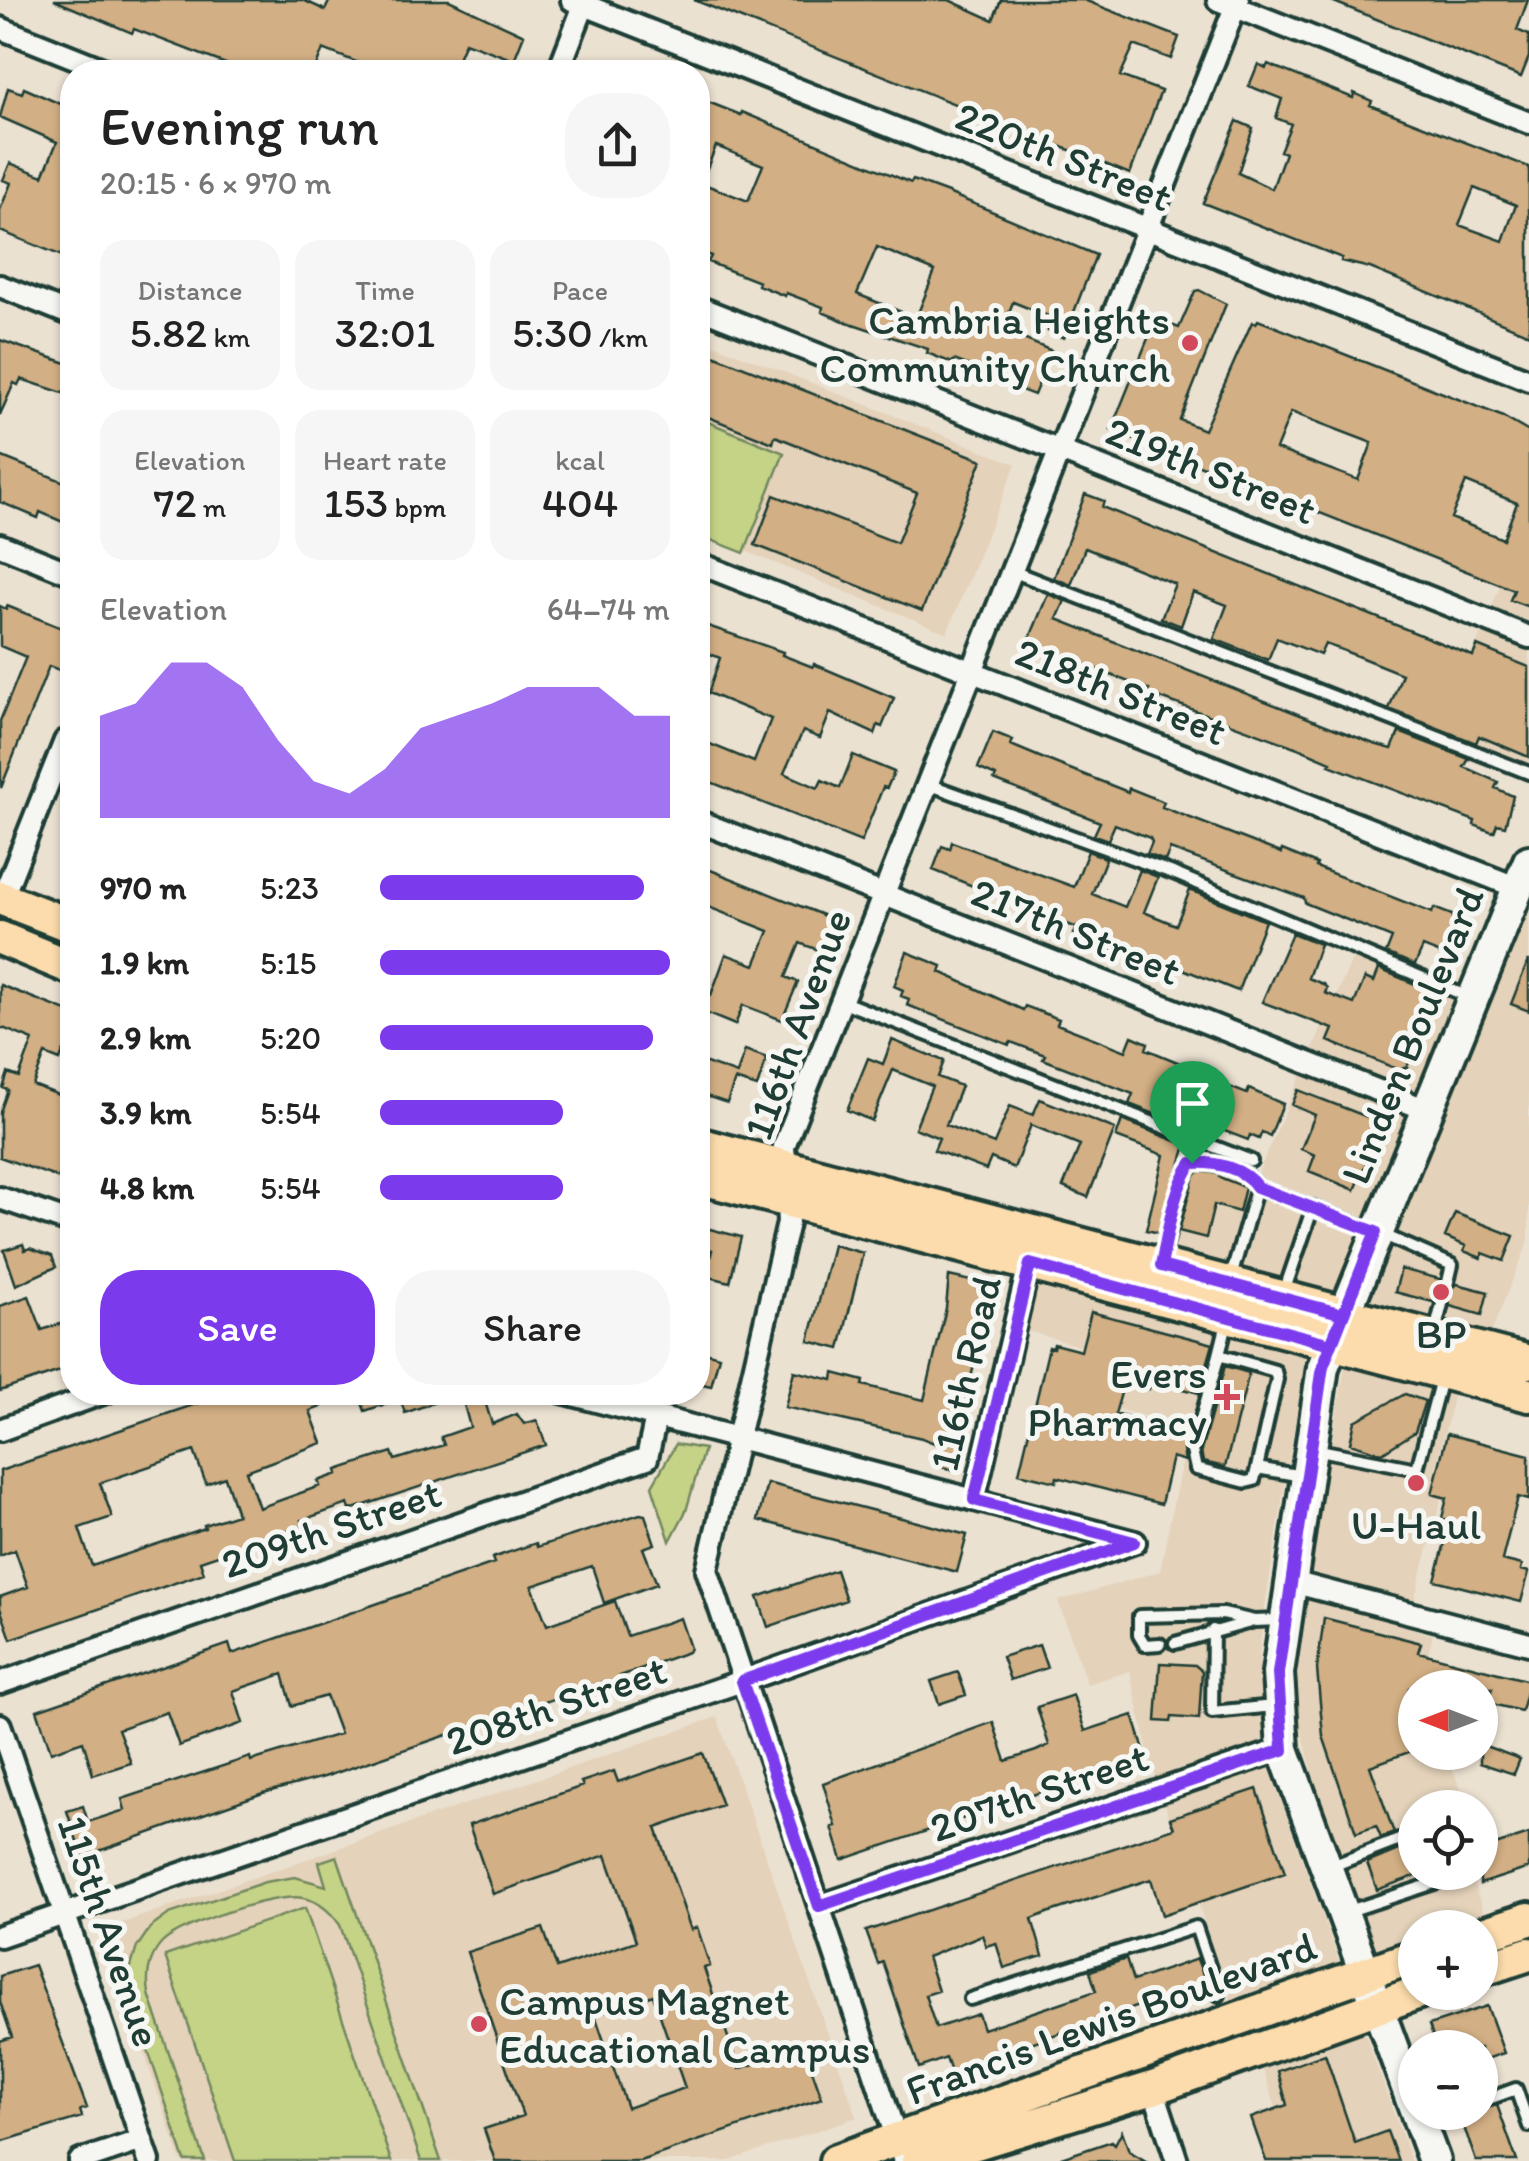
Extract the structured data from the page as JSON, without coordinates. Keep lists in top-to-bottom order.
{
  "streets": {
    "main road": ["Linden Boulevard", "Francis Lewis Boulevard"],
    "street": [
      "220th Street",
      "219th Street",
      "218th Street",
      "217th Street",
      "116th Avenue",
      "116th Road",
      "209th Street",
      "208th Street",
      "207th Street",
      "115th Avenue"
    ]
  },
  "crossings": [
    ["220th Street", "116th Avenue"],
    ["219th Street", "116th Avenue"],
    ["218th Street", "116th Avenue"],
    ["218th Street", "Linden Boulevard"],
    ["217th Street", "116th Avenue"],
    ["217th Street", "Linden Boulevard"],
    ["116th Avenue", "208th Street"],
    ["116th Avenue", "207th Street"],
    ["116th Avenue", "Francis Lewis Boulevard"],
    ["Linden Boulevard", "207th Street"],
    ["Linden Boulevard", "Francis Lewis Boulevard"],
    ["116th Road", "208th Street"],
    ["208th Street", "115th Avenue"]
  ],
  "places": {
    "other": [
      "Cambria Heights Community Church",
      "BP",
      "U-Haul",
      "Campus Magnet Educational Campus"
    ],
    "health": ["Evers Pharmacy"]
  },
  "north": "left",
  "page": {
    "heading": ["Evening run", "20:15 · 6 × 970 m"],
    "stats": [
      ["Distance", "5.82 km"],
      ["Time", "32:01"],
      ["Pace", "5:30 /km"],
      ["Elevation", "72 m"],
      ["Heart rate", "153 bpm"],
      ["kcal", "404"]
    ],
    "chart": ["Elevation", "64–74 m"],
    "list": [
      {
        "name": "970 m",
        "note": "5:23"
      },
      {
        "name": "1.9 km",
        "note": "5:15"
      },
      {
        "name": "2.9 km",
        "note": "5:20"
      },
      {
        "name": "3.9 km",
        "note": "5:54"
      },
      {
        "name": "4.8 km",
        "note": "5:54"
      }
    ],
    "buttons": ["Save", "Share"],
    "map_buttons": ["+", "−"]
  }
}
